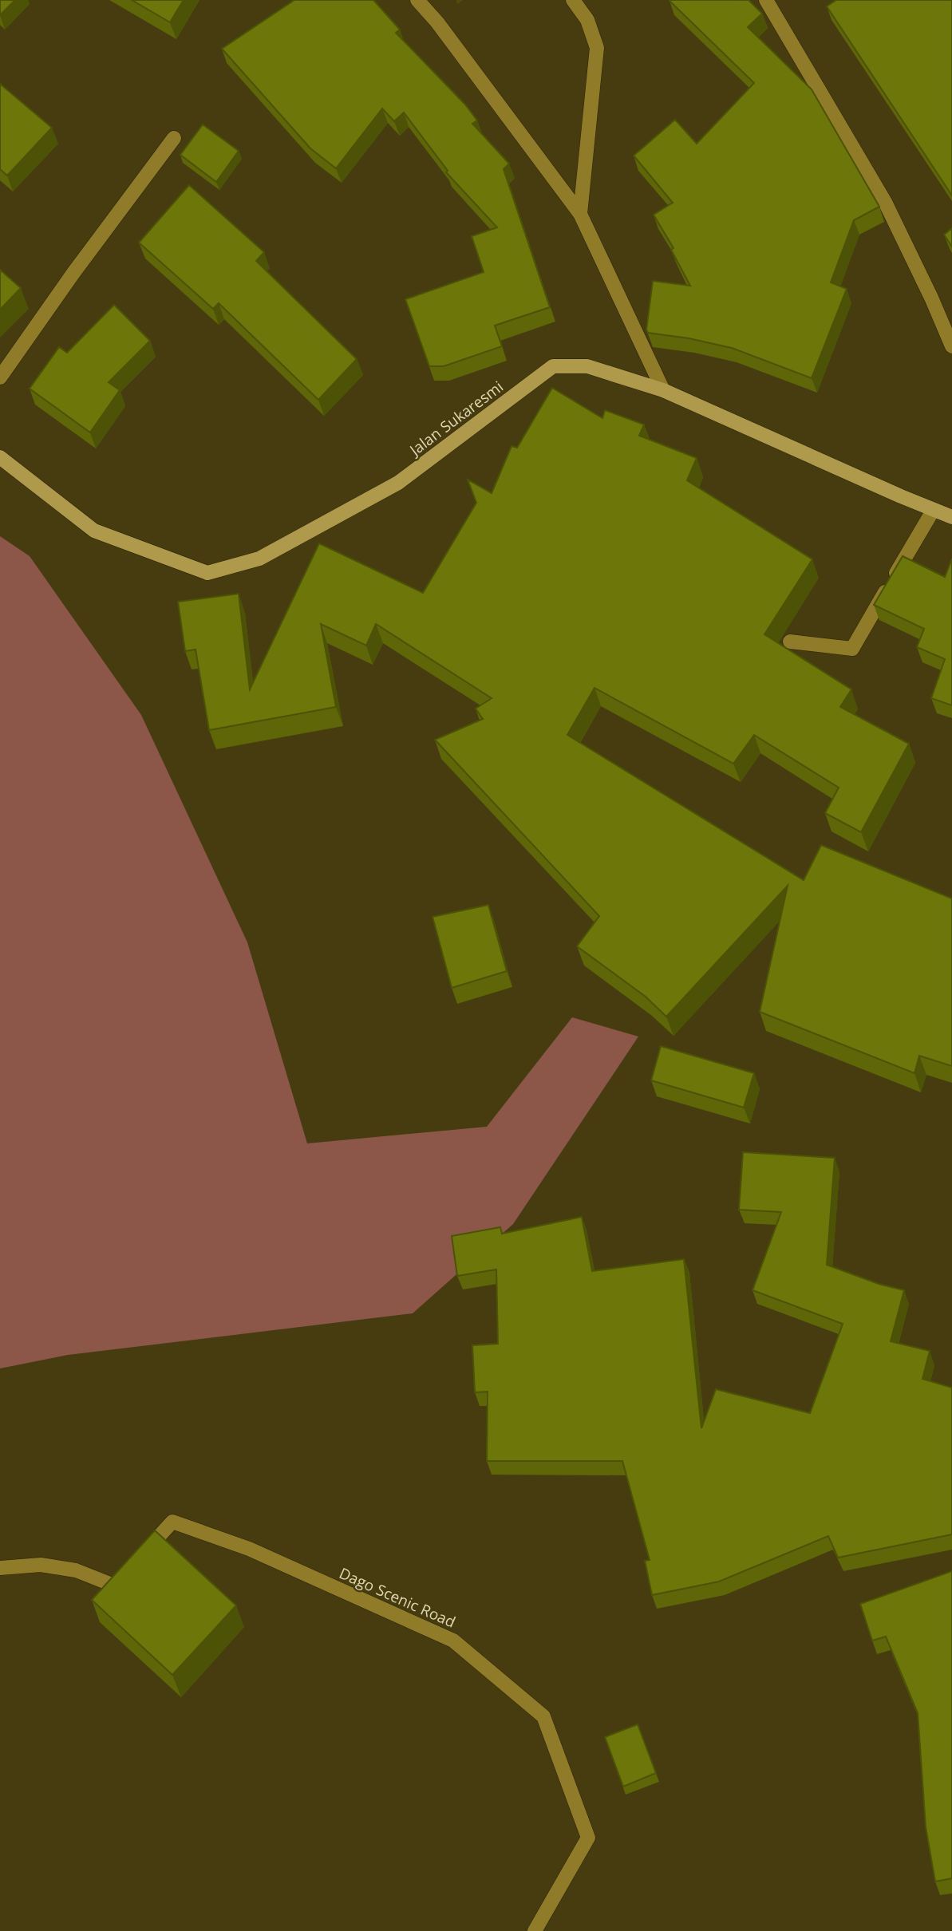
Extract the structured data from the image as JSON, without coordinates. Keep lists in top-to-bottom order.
{
  "streets": {
    "main road": ["Jalan Sukaresmi"],
    "street": ["Dago Scenic Road"]
  }
}
